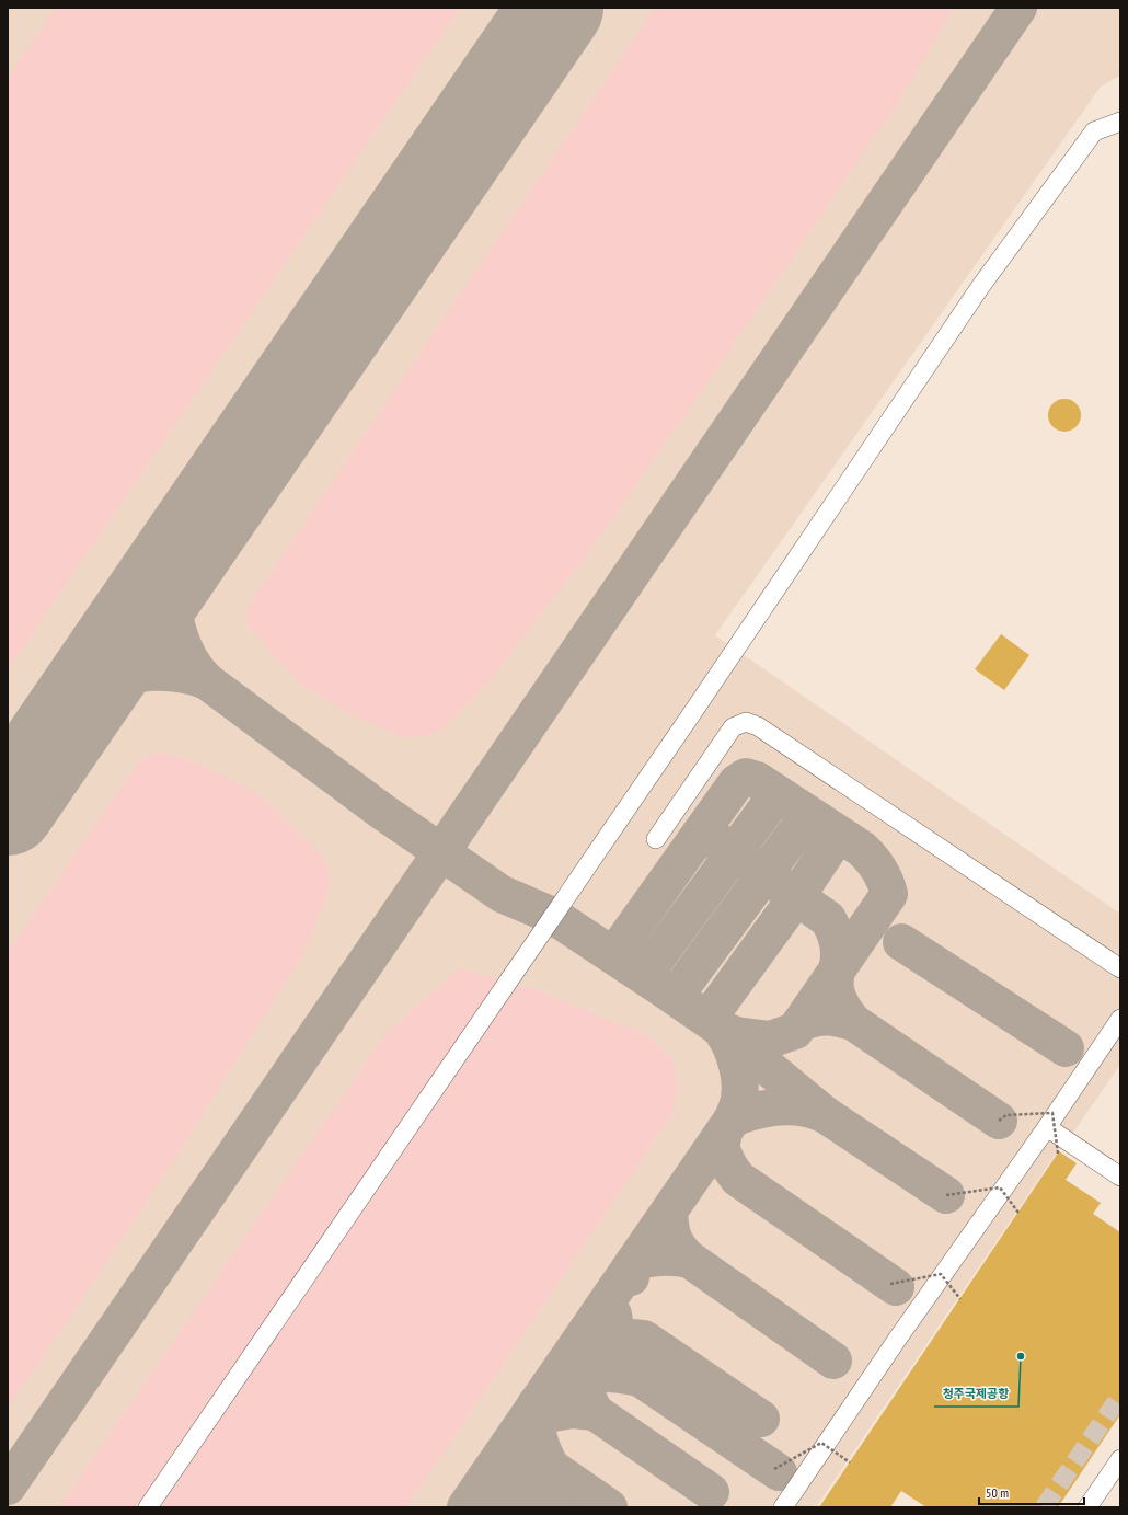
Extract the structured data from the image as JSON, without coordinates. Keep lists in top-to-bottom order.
{
  "places": ["청주국제공항"],
  "scale_bar": "50 m"
}
